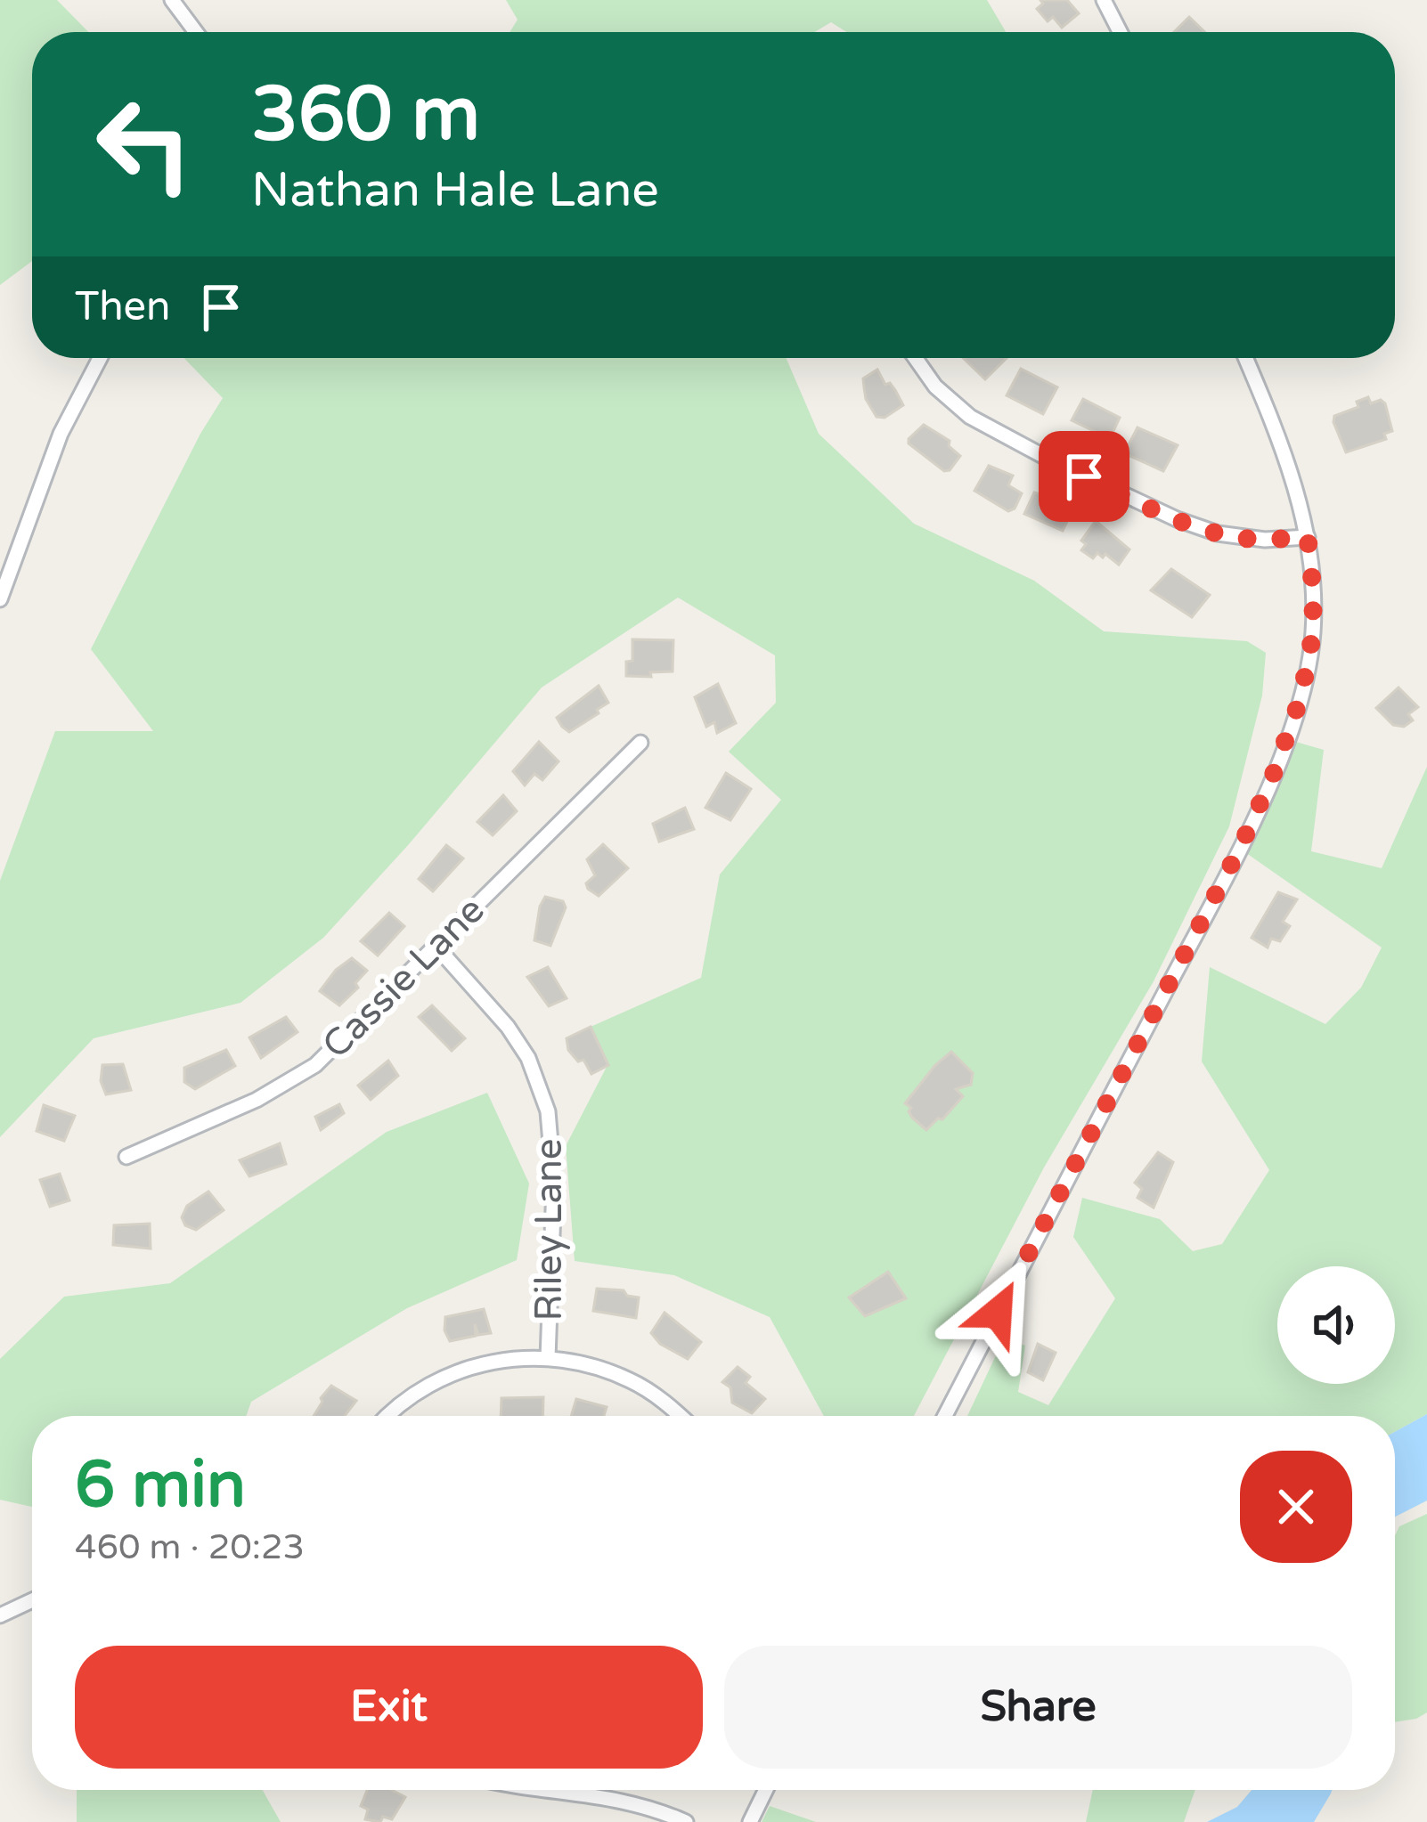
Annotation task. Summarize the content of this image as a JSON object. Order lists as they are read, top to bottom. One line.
{"streets":{"street":["Cassie Lane","Riley Lane"]},"crossings":[["Cassie Lane","Riley Lane"]],"page":{"turn":["360 m","Nathan Hale Lane"],"then":"Then","heading":["6 min","460 m · 20:23"],"buttons":["Exit","Share"]}}
